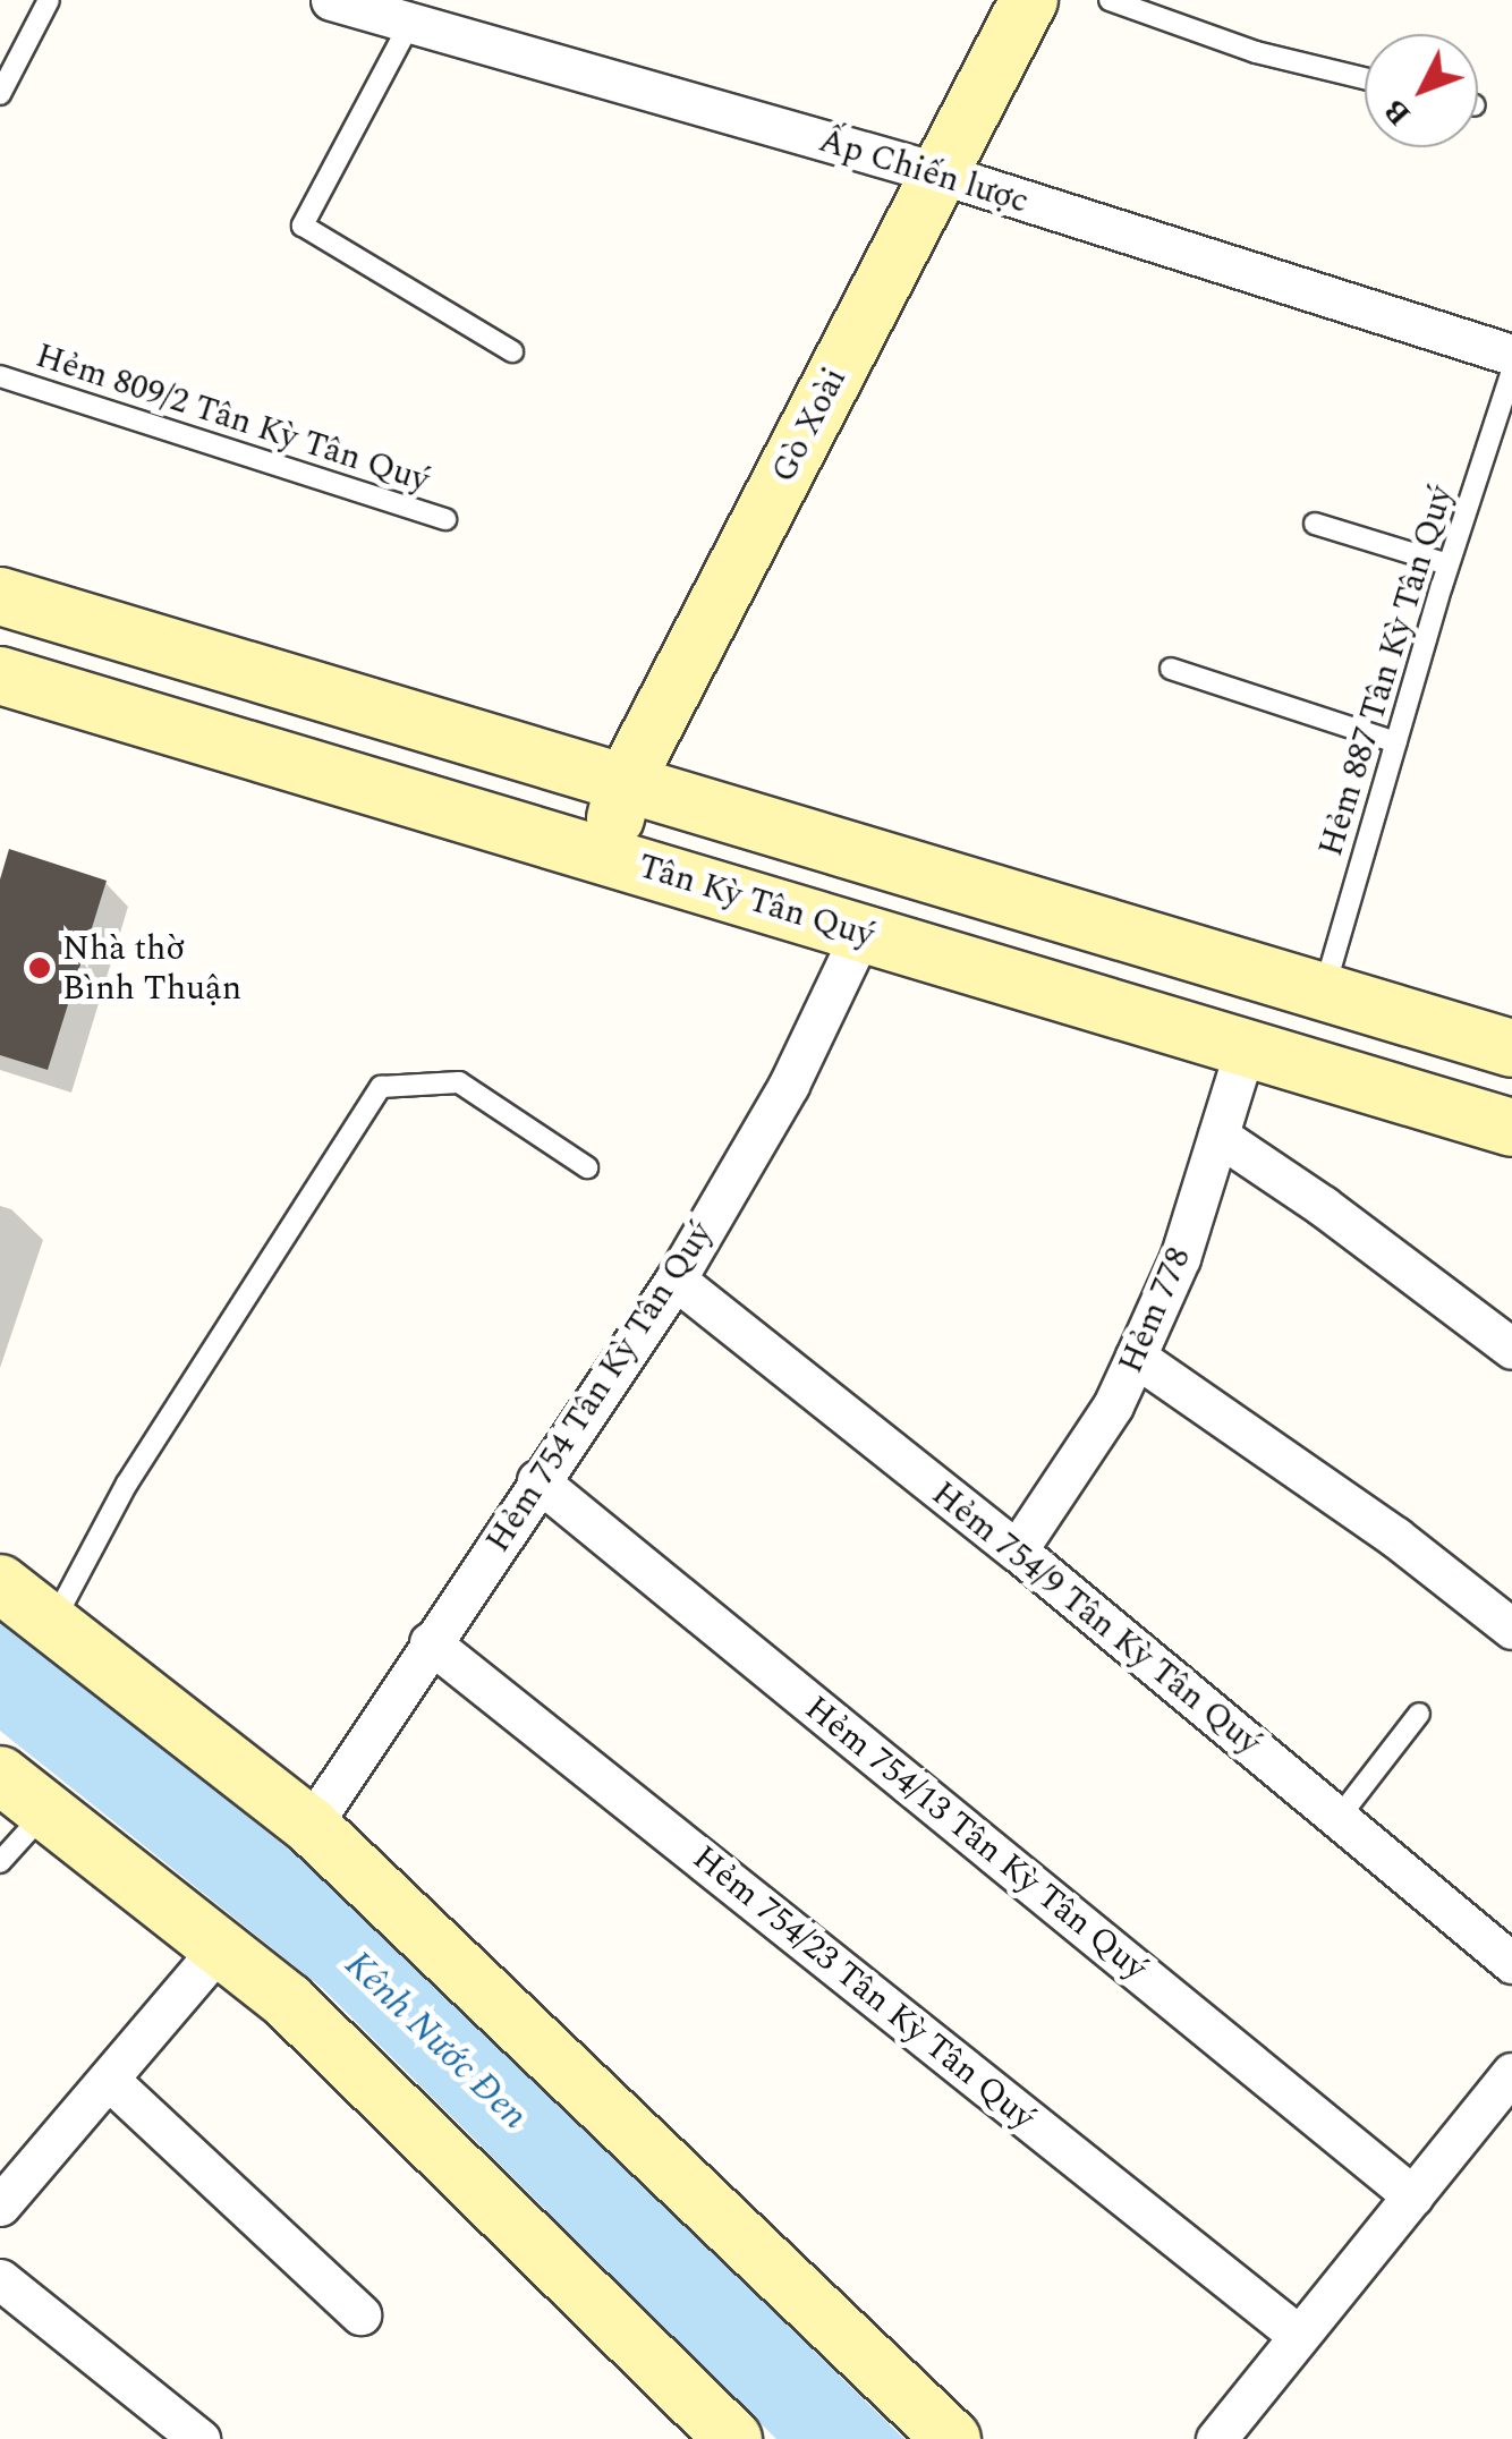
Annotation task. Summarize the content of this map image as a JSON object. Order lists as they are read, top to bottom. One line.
{"streets":{"street":["Ấp Chiến lược","Gò Xoài","Tân Kỳ Tân Quý","Hẻm 778","Hẻm 754 Tân Kỳ Tân Quý","Hẻm 754/9 Tân Kỳ Tân Quý","Hẻm 754/13 Tân Kỳ Tân Quý","Hẻm 754/23 Tân Kỳ Tân Quý"],"lane":["Hẻm 809/2 Tân Kỳ Tân Quý","Hẻm 887 Tân Kỳ Tân Quý"]},"crossings":[["Ấp Chiến lược","Gò Xoài"],["Gò Xoài","Tân Kỳ Tân Quý"],["Tân Kỳ Tân Quý","Hẻm 778"],["Tân Kỳ Tân Quý","Hẻm 754 Tân Kỳ Tân Quý"],["Hẻm 778","Hẻm 754/9 Tân Kỳ Tân Quý"],["Hẻm 754 Tân Kỳ Tân Quý","Hẻm 754/9 Tân Kỳ Tân Quý"],["Hẻm 754 Tân Kỳ Tân Quý","Hẻm 754/13 Tân Kỳ Tân Quý"],["Hẻm 754 Tân Kỳ Tân Quý","Hẻm 754/23 Tân Kỳ Tân Quý"]],"water":["Kênh Nước Đen"],"places":["Nhà thờ Bình Thuận"],"north":"bottom left"}
